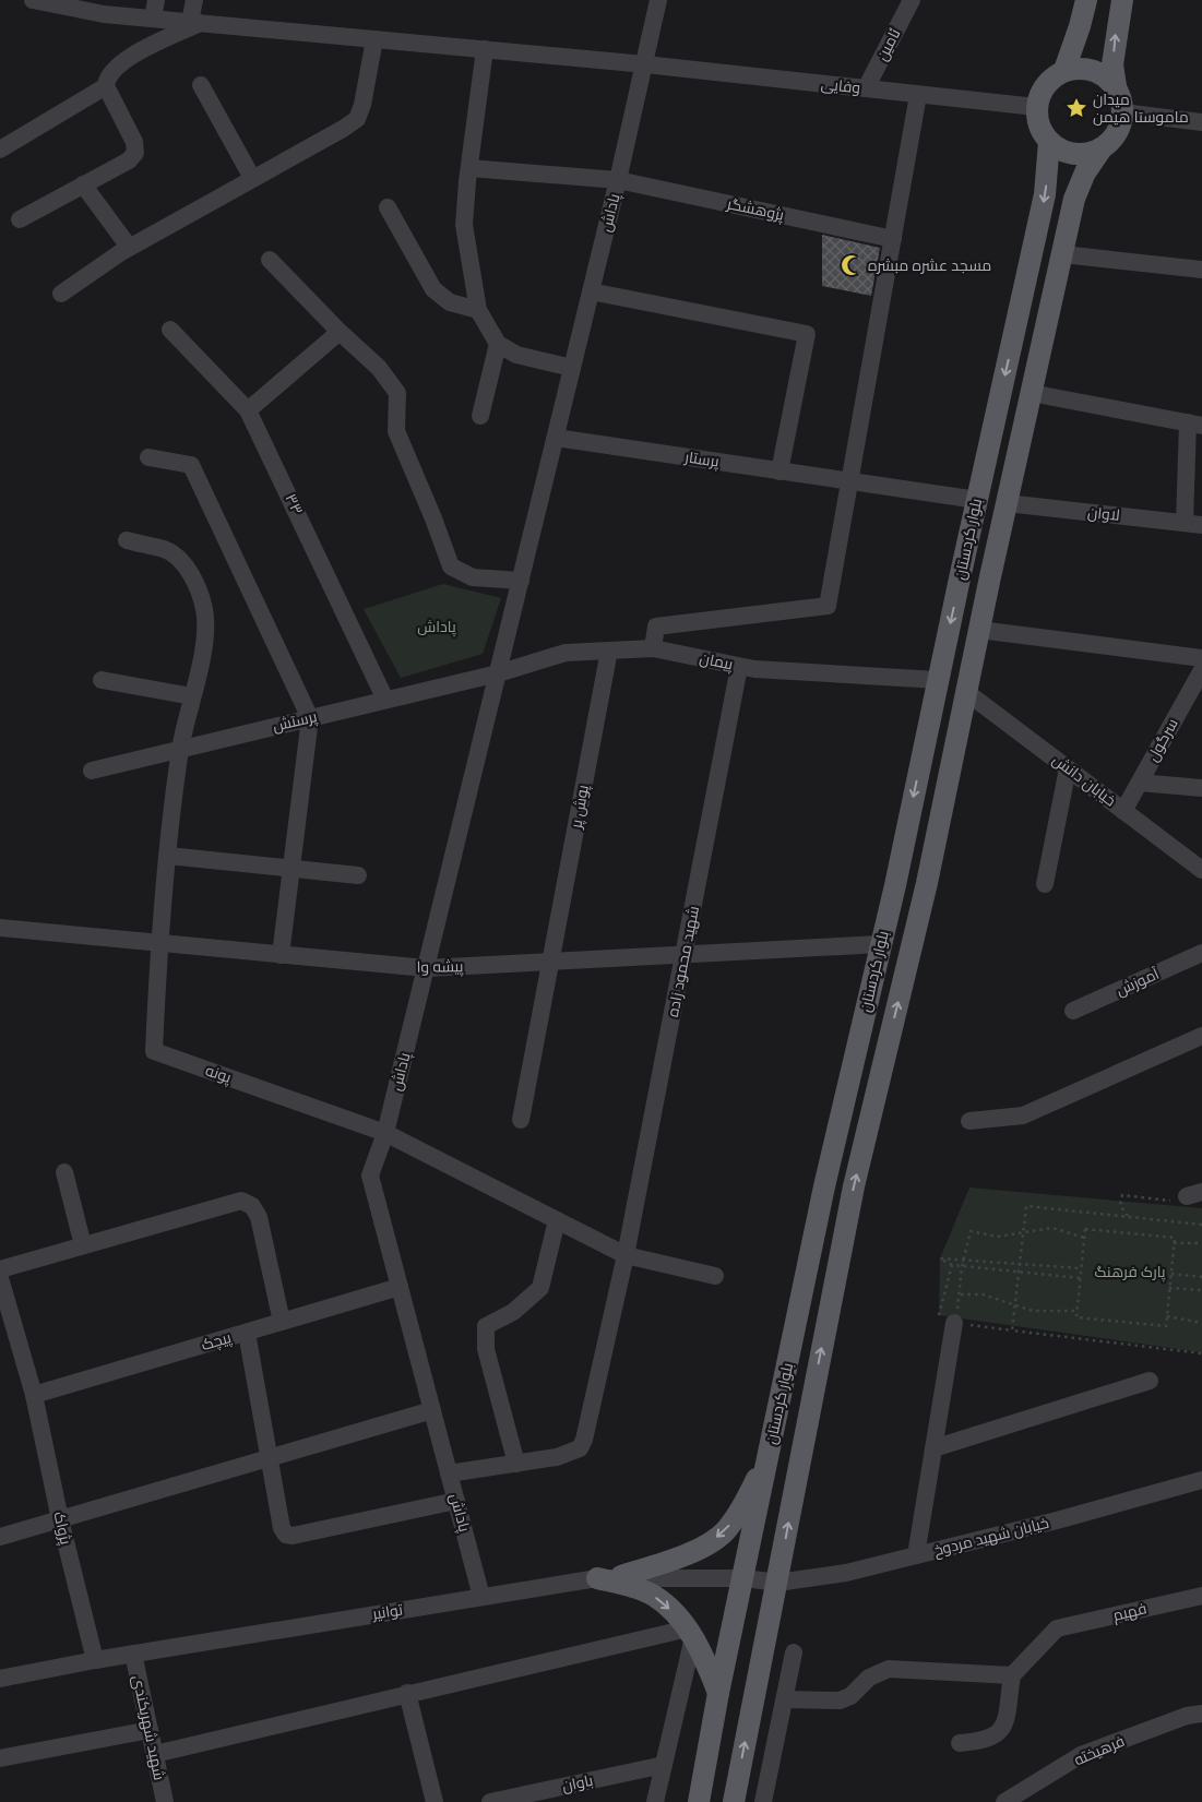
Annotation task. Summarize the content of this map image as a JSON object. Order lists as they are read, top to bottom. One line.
{"streets":{"main road":["بلوار کردستان"],"street":["ئامین","وفایی","پژوهشگر","پاداش","پرستار","۳۳","لاوان","پیمان","پرستش","سرگول","خیابان دانش","پوش پر","شهید محمود زاده","پیشه وا","آموزش","پونه","پیچک","پژواک","خیابان شهید مردوخ","توانیر","فهیم","شهید شهریکندی","فرهیخته","باوان"]},"crossings":[["ئامین","وفایی"],["وفایی","پاداش"],["وفایی","بلوار کردستان"],["پژوهشگر","پاداش"],["پاداش","پرستار"],["پاداش","پیمان"],["پاداش","پرستش"],["پاداش","پیشه وا"],["پاداش","پونه"],["پاداش","پیچک"],["پاداش","توانیر"],["پرستار","بلوار کردستان"],["۳۳","پرستش"],["لاوان","بلوار کردستان"],["بلوار کردستان","پیمان"],["بلوار کردستان","خیابان دانش"],["بلوار کردستان","پیشه وا"],["بلوار کردستان","خیابان شهید مردوخ"],["بلوار کردستان","توانیر"],["پیمان","پرستش"],["پیمان","پوش پر"],["پیمان","شهید محمود زاده"],["سرگول","خیابان دانش"],["پوش پر","پیشه وا"],["شهید محمود زاده","پیشه وا"],["پیشه وا","پونه"],["پیچک","پژواک"],["پژواک","توانیر"],["خیابان شهید مردوخ","توانیر"],["توانیر","شهید شهریکندی"]],"parks":["پاداش","پارک فرهنگ"],"places":{"place":["میدان ماموستا هیمن"],"mosque":["مسجد عشره مبشره"]}}
